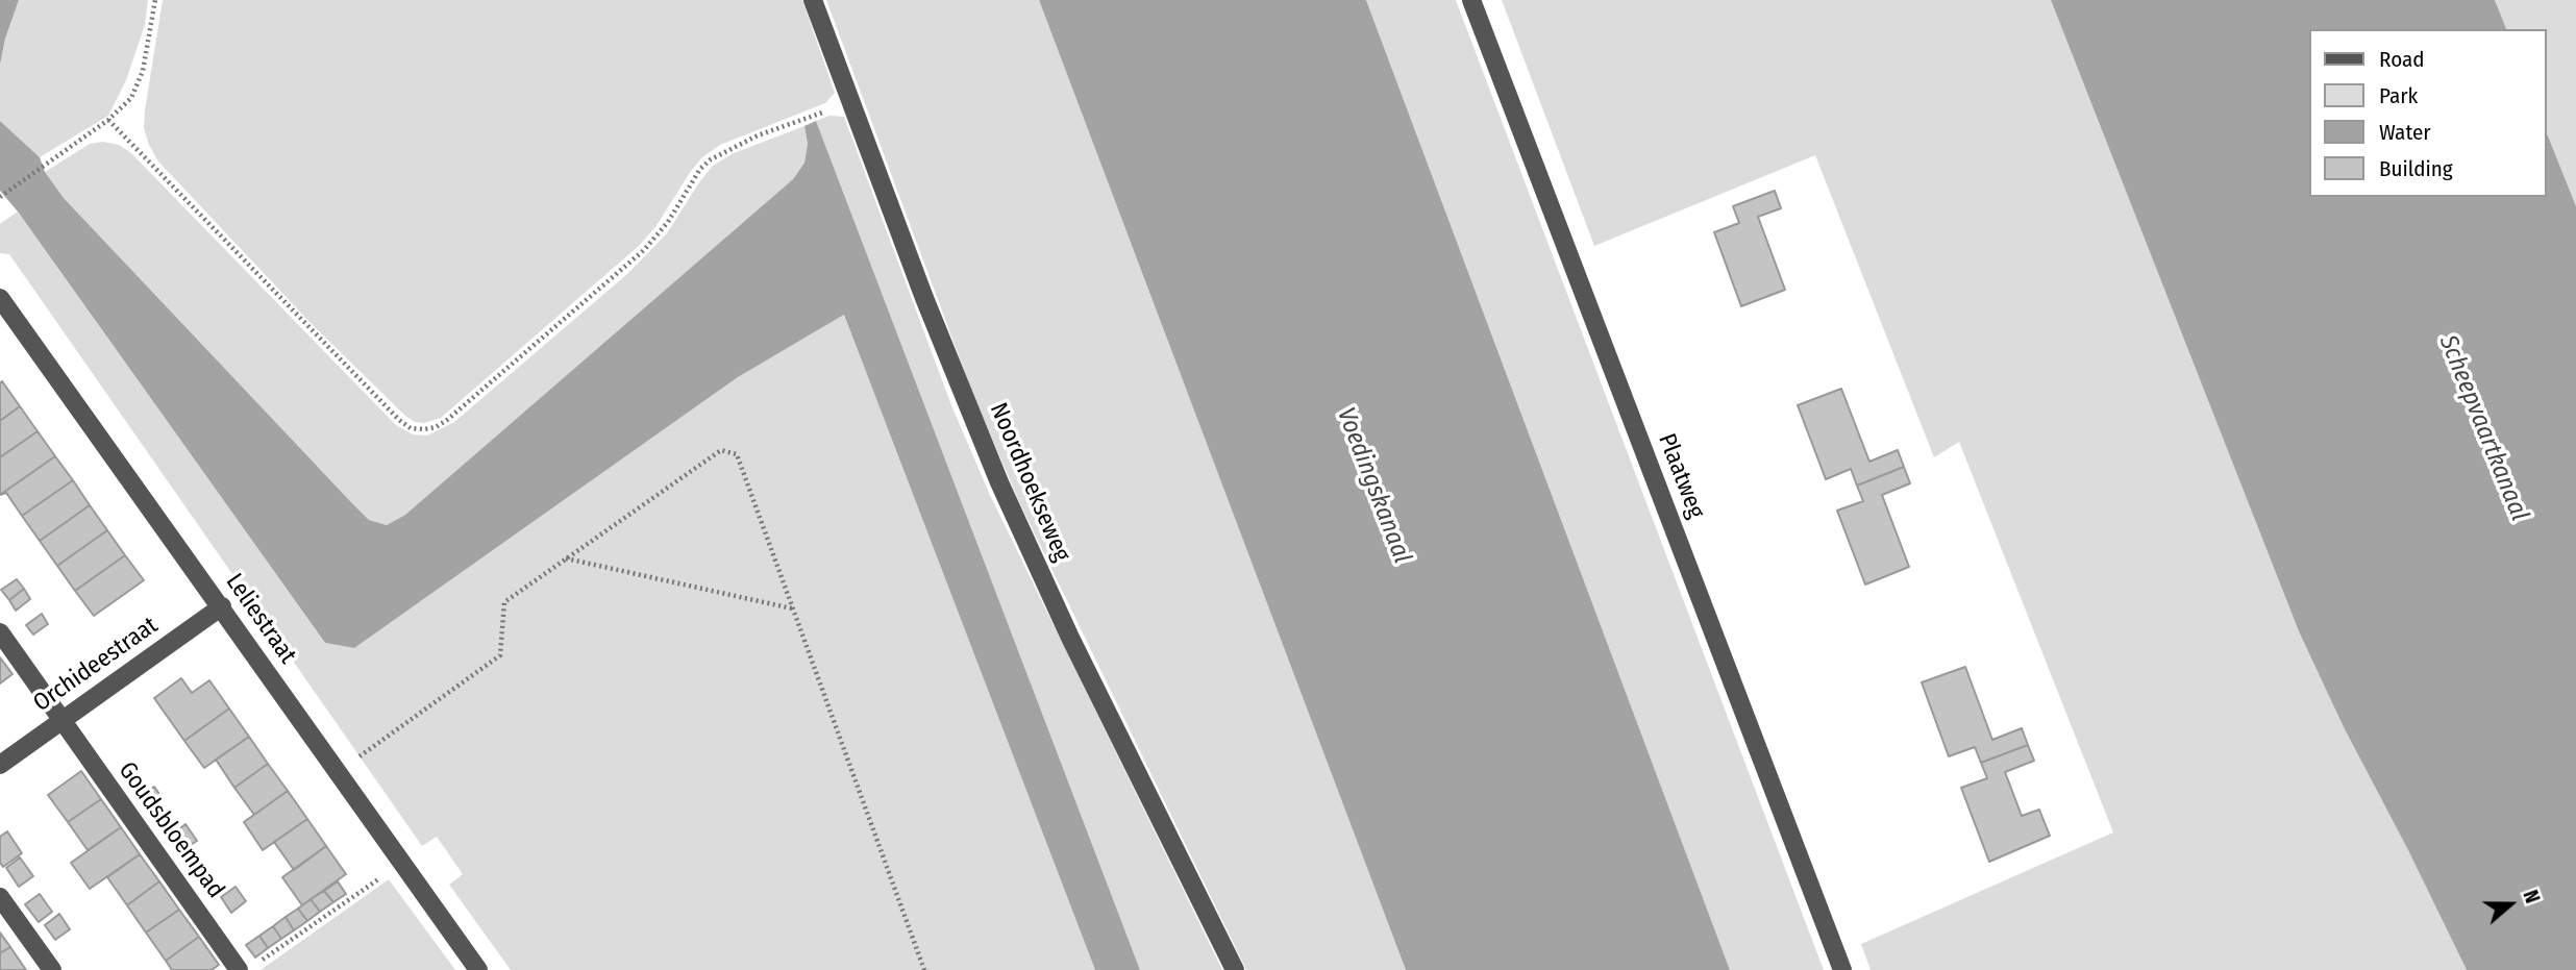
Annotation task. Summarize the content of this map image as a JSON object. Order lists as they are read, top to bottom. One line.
{"streets":{"street":["Plaatweg","Noordhoekseweg","Leliestraat","Orchideestraat","Goudsbloempad"]},"crossings":[["Leliestraat","Orchideestraat"],["Orchideestraat","Goudsbloempad"]],"water":["Scheepvaartkanaal","Voedingskanaal"],"legend":["Road","Park","Water","Building"],"north":"right"}
